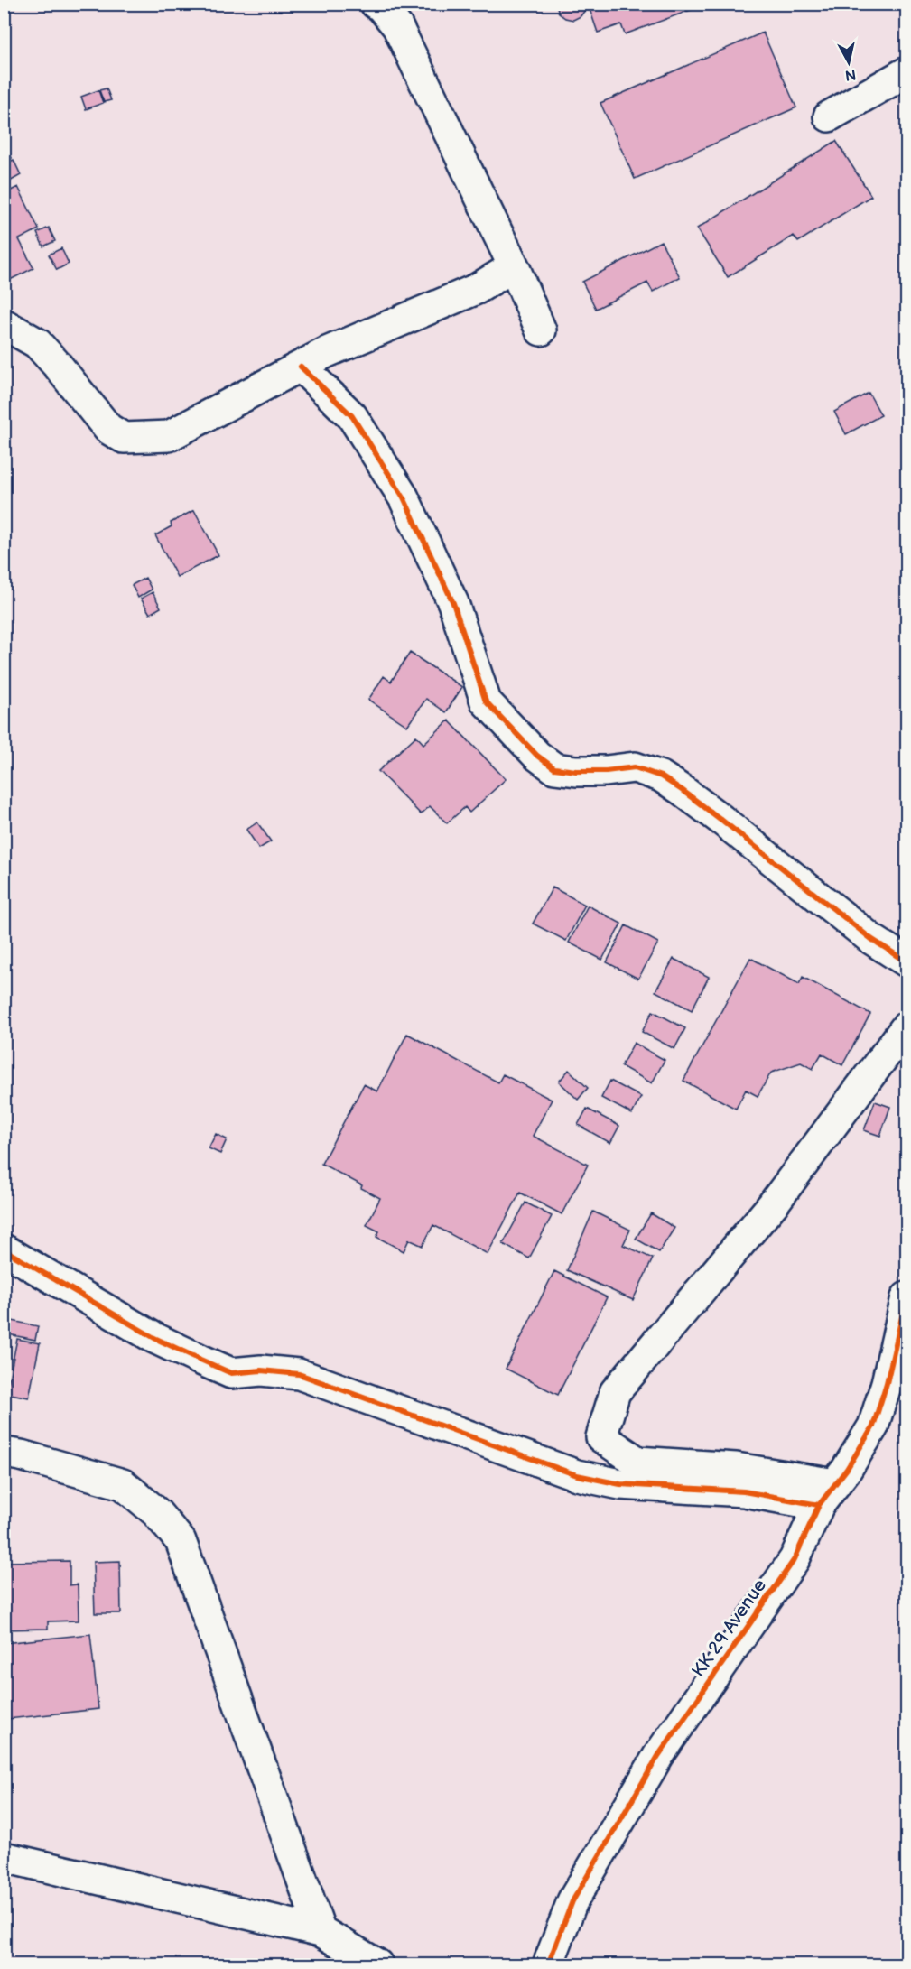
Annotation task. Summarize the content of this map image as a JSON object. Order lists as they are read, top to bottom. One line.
{"streets":{"street":["KK 29 Avenue"]},"north":"bottom"}
